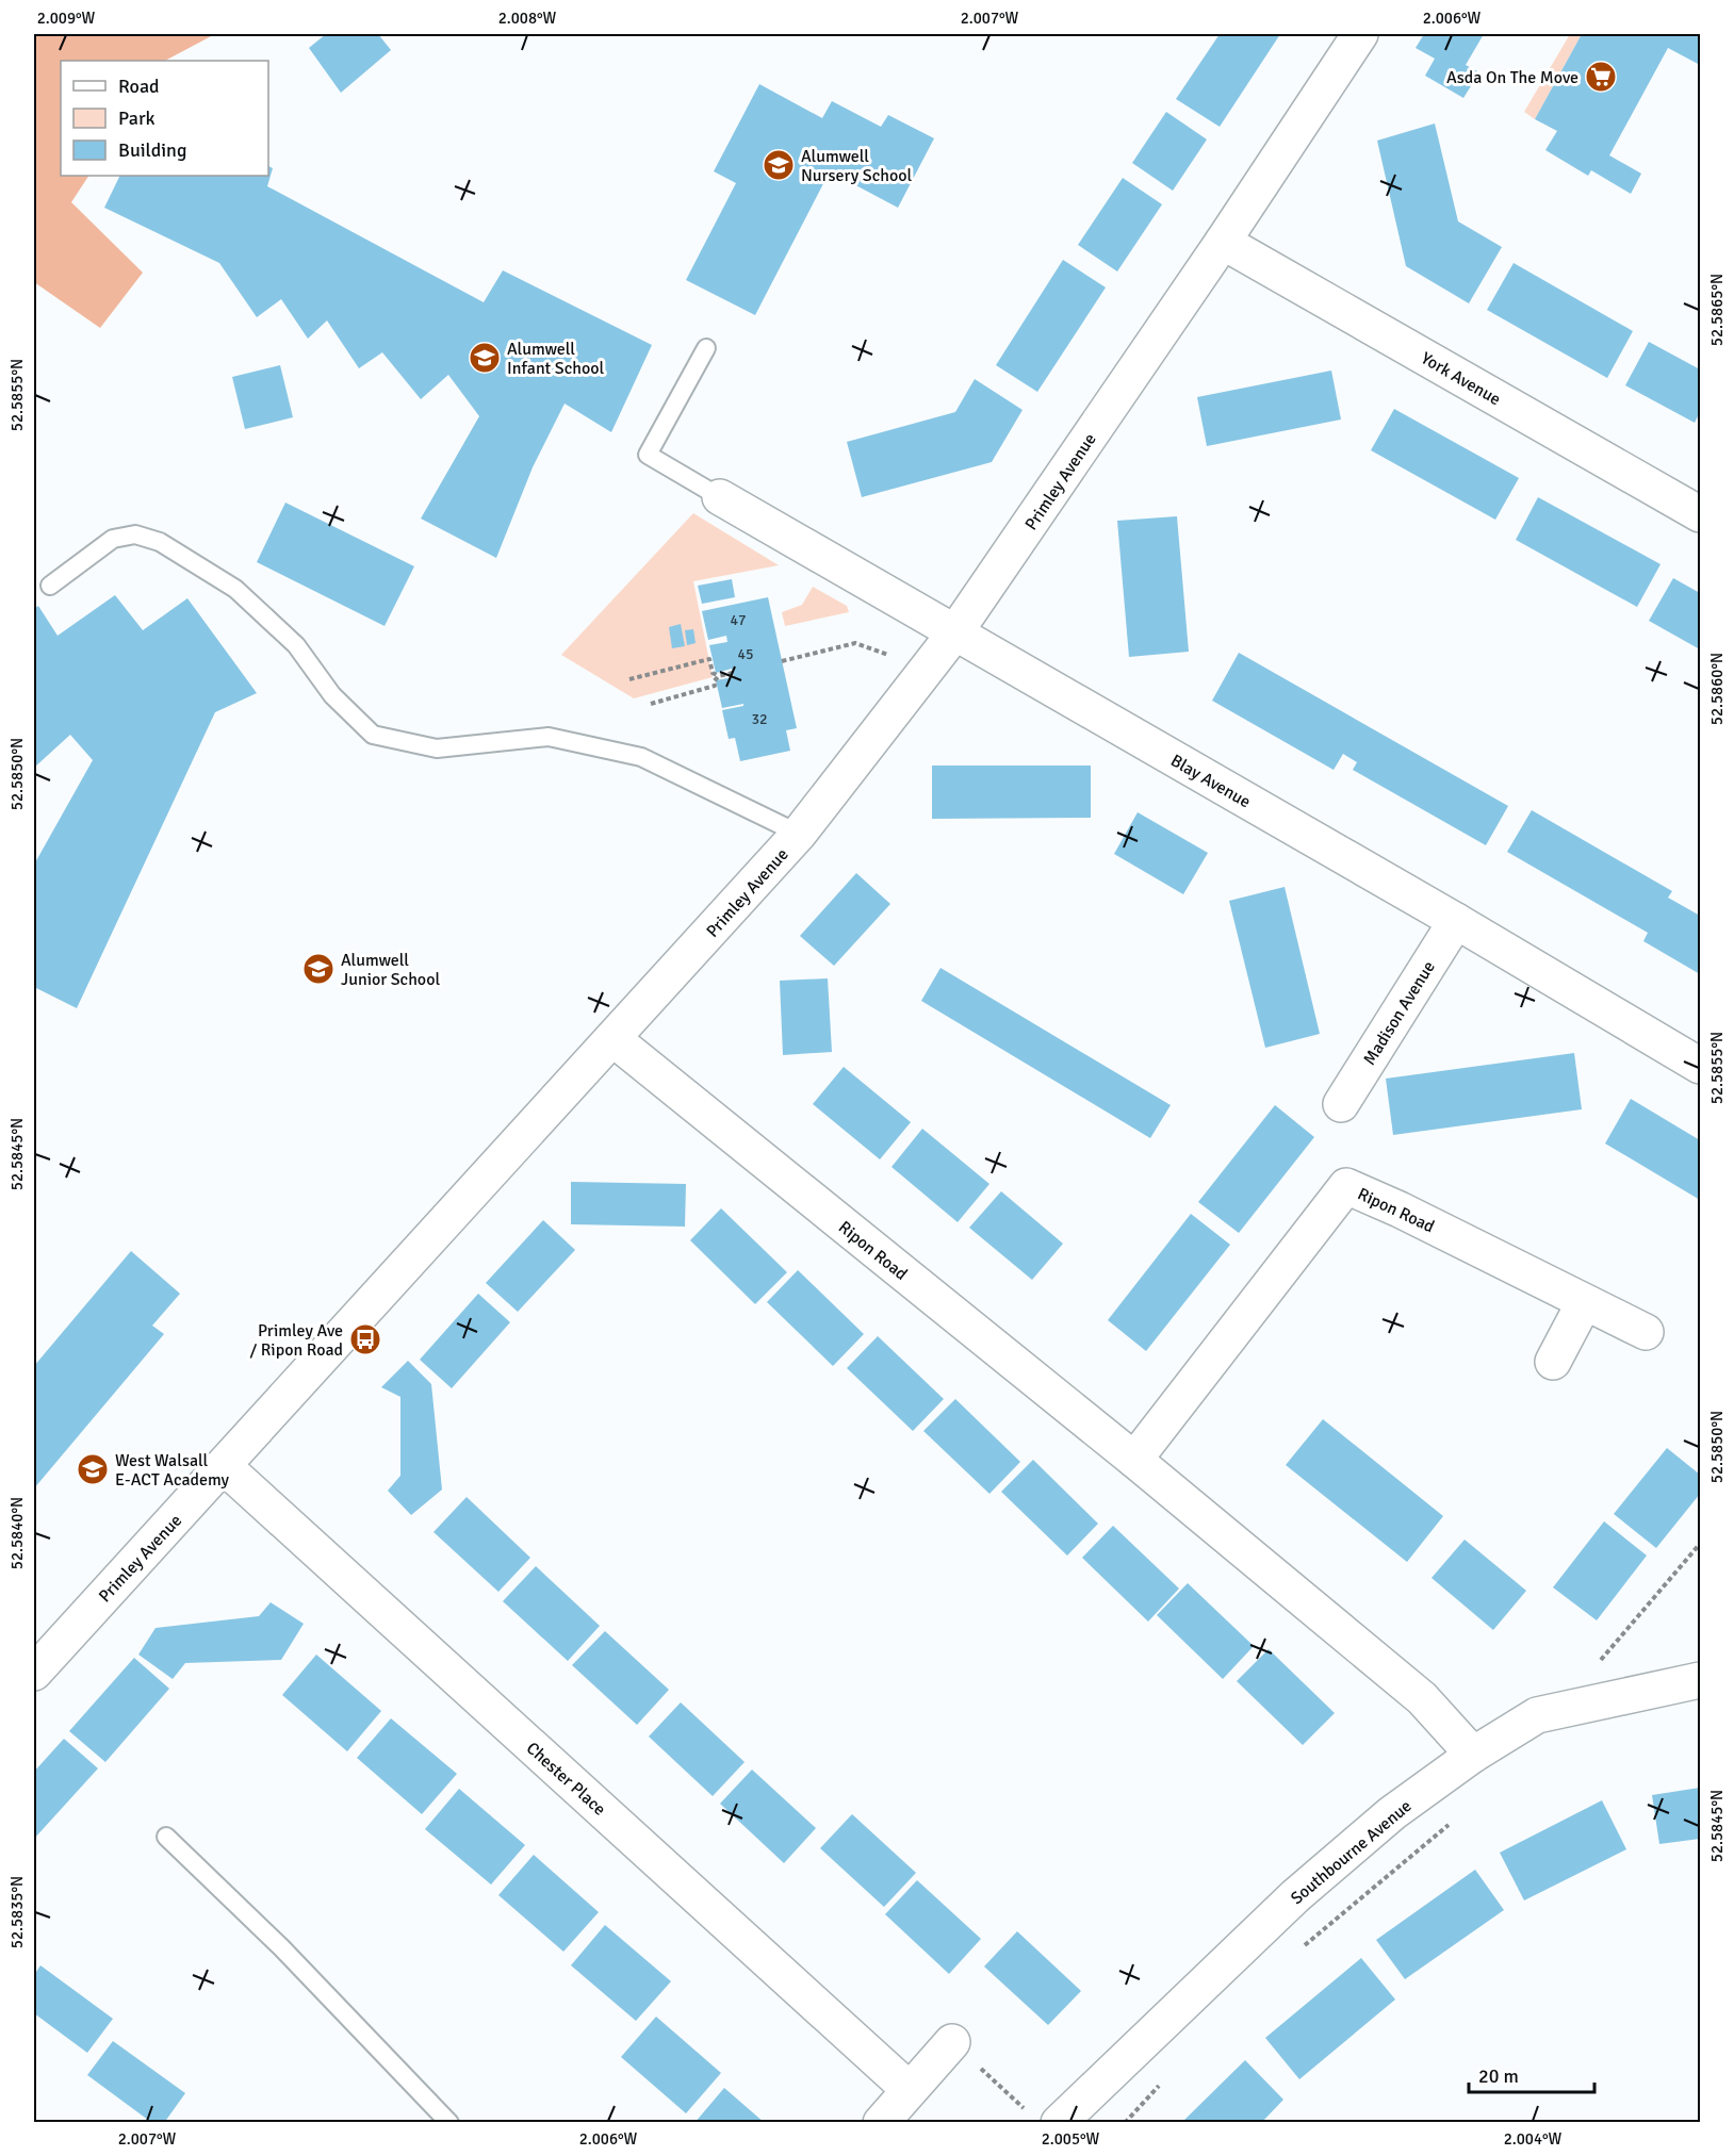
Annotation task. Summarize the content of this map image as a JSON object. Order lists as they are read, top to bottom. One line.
{"streets":{"street":["York Avenue","Primley Avenue","Blay Avenue","Madison Avenue","Ripon Road","Chester Place","Southbourne Avenue"]},"crossings":[["York Avenue","Primley Avenue"],["Primley Avenue","Blay Avenue"],["Primley Avenue","Ripon Road"],["Primley Avenue","Chester Place"],["Blay Avenue","Madison Avenue"],["Ripon Road","Southbourne Avenue"]],"places":{"supermarket":["Asda On The Move"],"school or university":["Alumwell Nursery School","Alumwell Infant School","Alumwell Junior School","West Walsall E-ACT Academy"],"bus stop":["Primley Ave / Ripon Road"]},"house_numbers":["47","45","32"],"legend":["Road","Park","Building"],"scale_bar":"20 m","coordinates":["2.009°W","2.008°W","2.007°W","2.006°W","52.5865°N","52.5855°N","52.5860°N","52.5850°N","52.5845°N","52.5840°N","52.5835°N","2.005°W","2.004°W"]}
